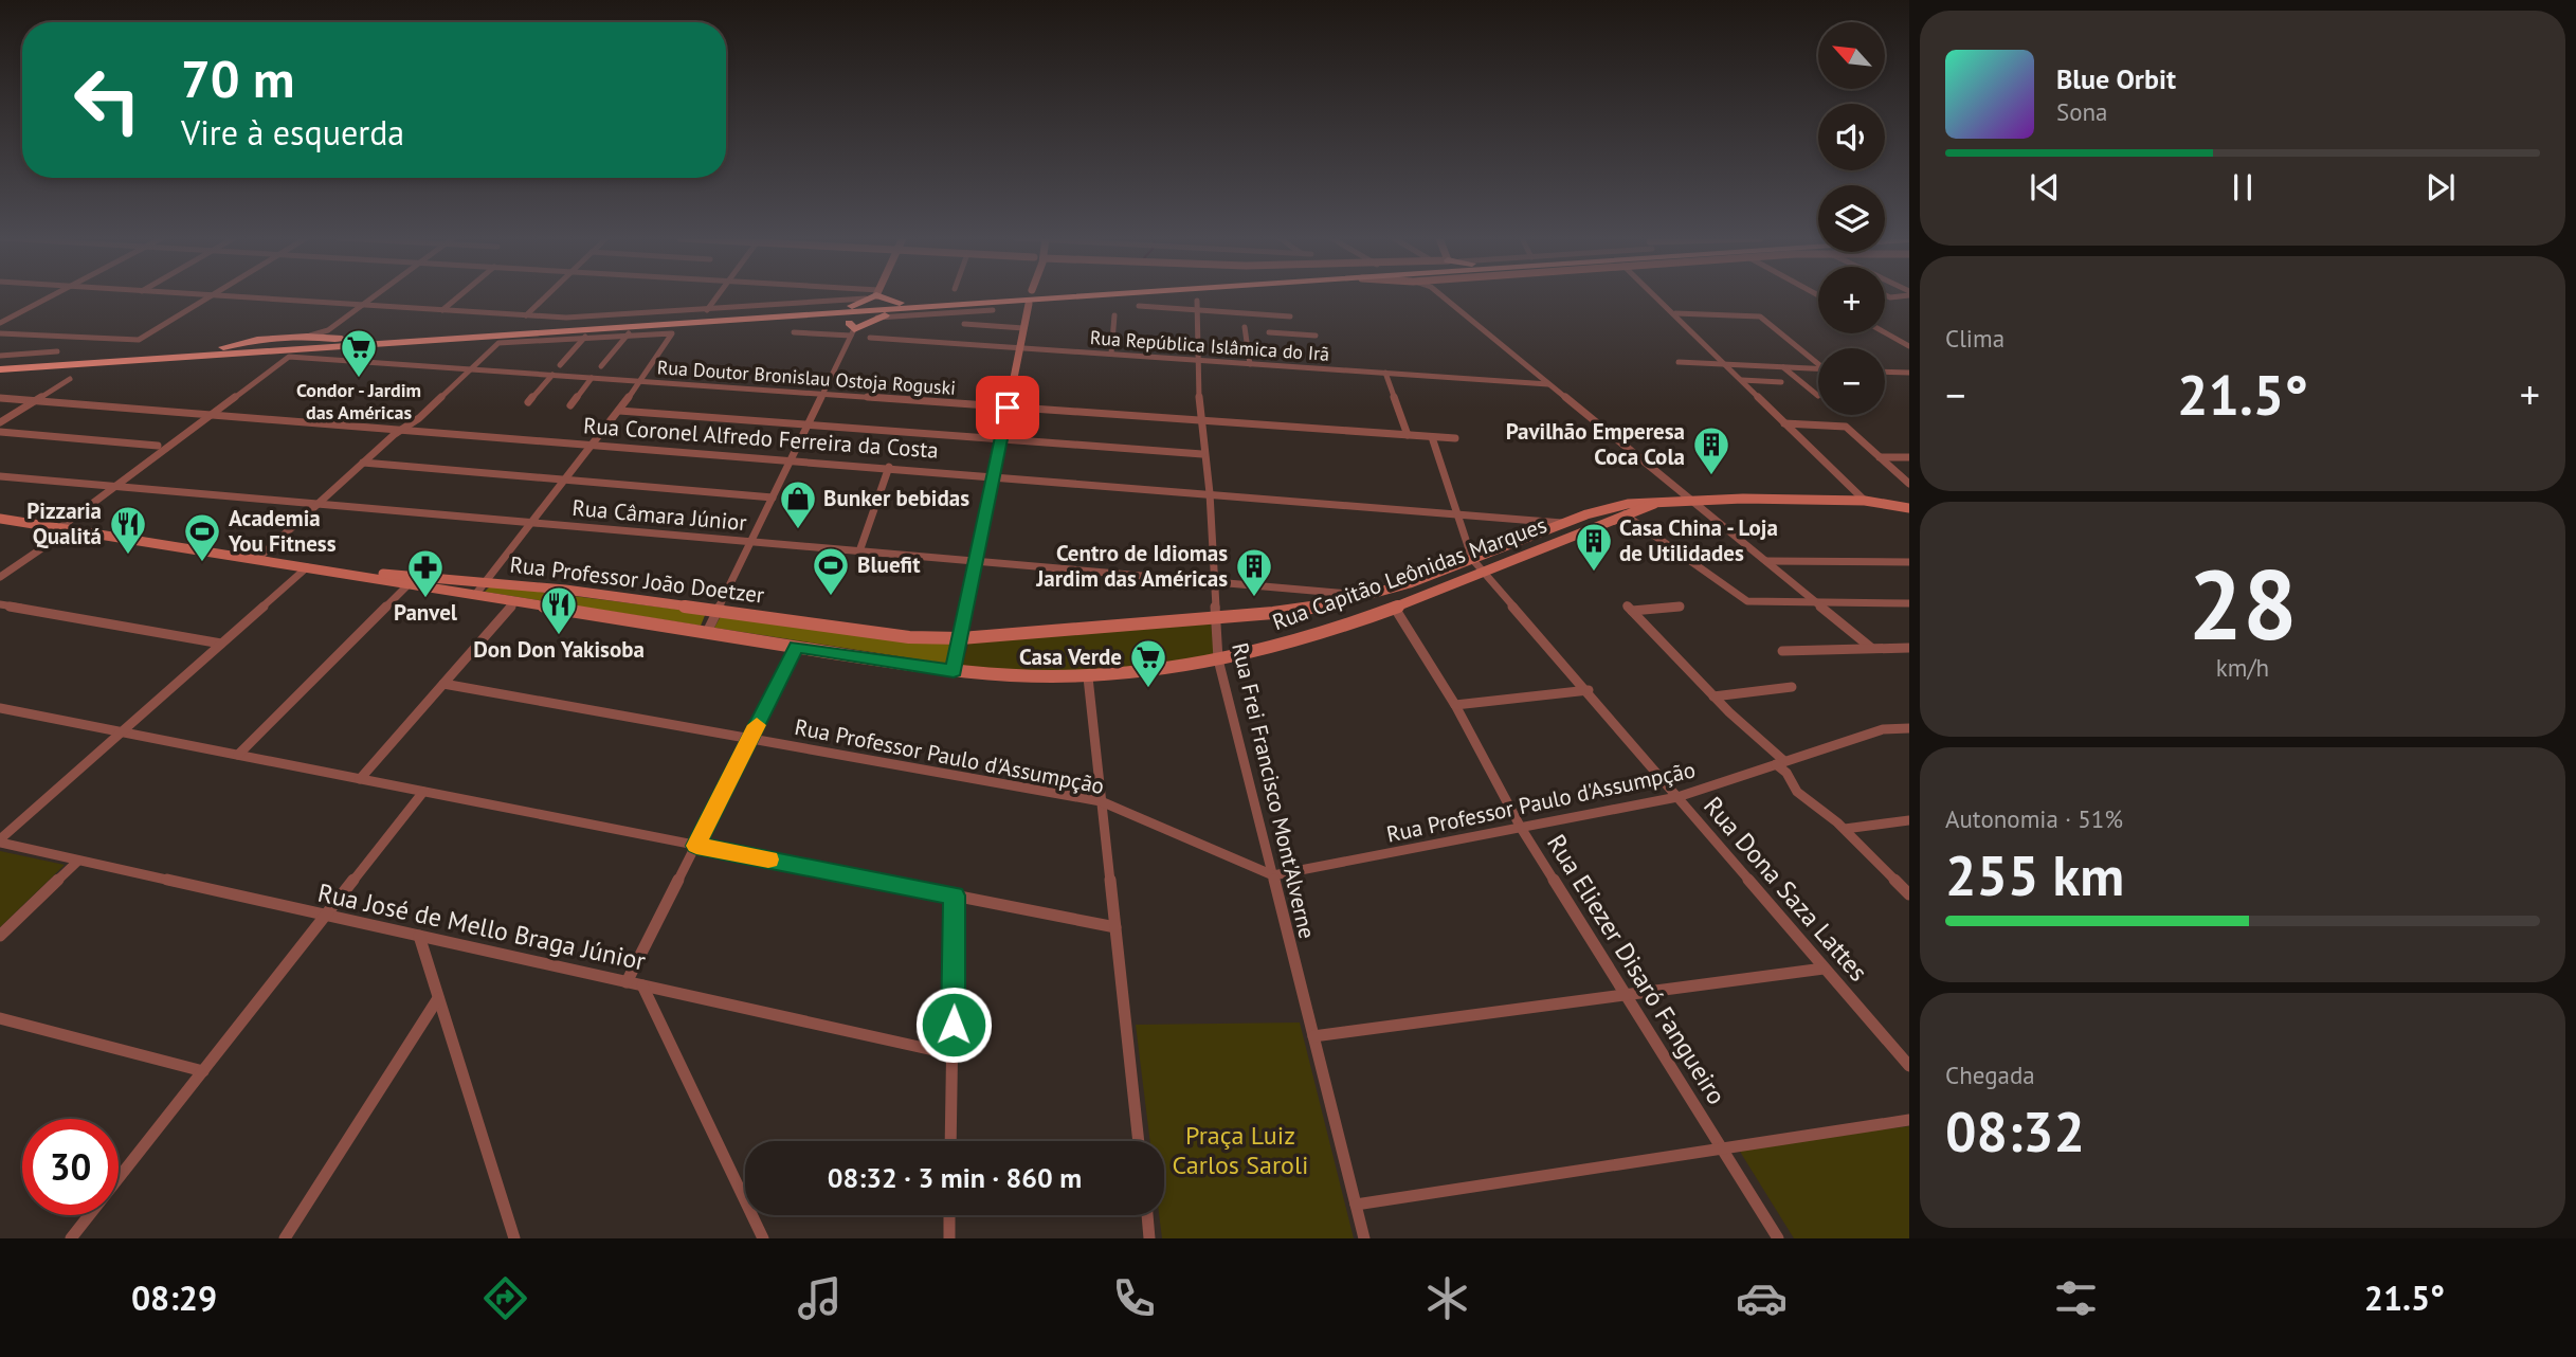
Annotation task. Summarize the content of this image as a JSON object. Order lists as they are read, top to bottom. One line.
{"streets":{"main road":["Rua Capitão Leônidas Marques","Rua Professor João Doetzer"],"street":["Rua República Islâmica do Irã","Rua Doutor Bronislau Ostoja Roguski","Rua Coronel Alfredo Ferreira da Costa","Rua Câmara Júnior","Rua Professor Paulo d'Assumpção","Rua Frei Francisco Mont'Alverne","Rua Dona Saza Lattes","Rua José de Mello Braga Júnior","Rua Eliezer Disaró Fangueiro"]},"crossings":[["Rua República Islâmica do Irã","Rua Frei Francisco Mont'Alverne"],["Rua Doutor Bronislau Ostoja Roguski","Rua Frei Francisco Mont'Alverne"],["Rua Coronel Alfredo Ferreira da Costa","Rua Capitão Leônidas Marques"],["Rua Coronel Alfredo Ferreira da Costa","Rua Frei Francisco Mont'Alverne"],["Rua Câmara Júnior","Rua Capitão Leônidas Marques"],["Rua Câmara Júnior","Rua Frei Francisco Mont'Alverne"],["Rua Capitão Leônidas Marques","Rua Professor João Doetzer"],["Rua Capitão Leônidas Marques","Rua Frei Francisco Mont'Alverne"],["Rua Capitão Leônidas Marques","Rua Dona Saza Lattes"],["Rua Capitão Leônidas Marques","Rua Eliezer Disaró Fangueiro"],["Rua Professor Paulo d'Assumpção","Rua Frei Francisco Mont'Alverne"],["Rua Professor Paulo d'Assumpção","Rua Dona Saza Lattes"],["Rua Professor Paulo d'Assumpção","Rua Eliezer Disaró Fangueiro"]],"parks":["Praça Luiz Carlos Saroli"],"places":{"supermarket":["Condor - Jardim das Américas","Casa Verde"],"building":["Pavilhão Emperesa Coca Cola","Casa China - Loja de Utilidades","Centro de Idiomas Jardim das Américas"],"shop":["Bunker bebidas"],"restaurant":["Pizzaria Qualitá","Don Don Yakisoba"],"sports":["Academia You Fitness","Bluefit"],"pharmacy":["Panvel"]},"north":"top left","page":{"map_buttons":["+","−"],"turn":["70 m","Vire à esquerda"],"song":["Blue Orbit","Sona"],"tile":["Clima",["28","km/h"],["Autonomia · 51%","255 km"],["Chegada","08:32"]],"heat":["−","21.5°","+"],"limit":"30","trip":"08:32 · 3 min · 860 m","tabs":["08:29","21.5°"]}}
